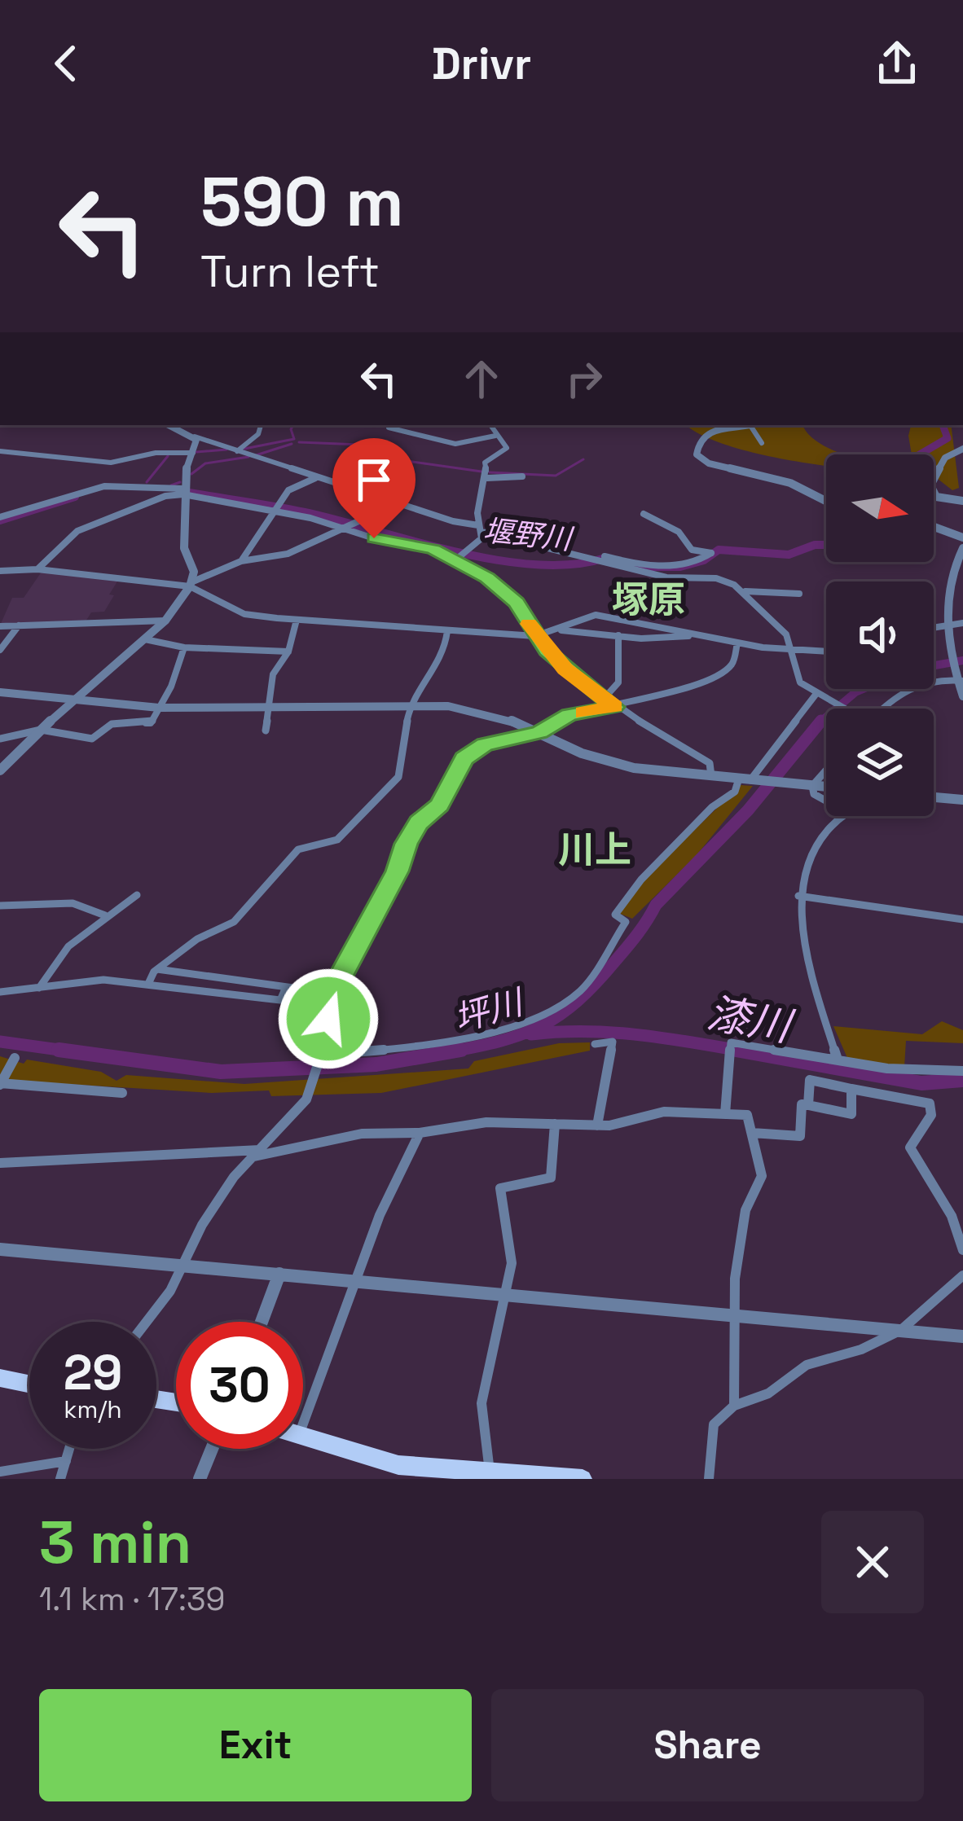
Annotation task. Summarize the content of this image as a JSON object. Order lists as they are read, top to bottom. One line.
{"districts":["塚原","川上"],"water":["堰野川","坪川","漆川"],"north":"right","page":{"header":"Drivr","turn":["590 m","Turn left"],"speed":"29 km/h","limit":"30","heading":["3 min","1.1 km · 17:39"],"buttons":["Exit","Share"]}}
